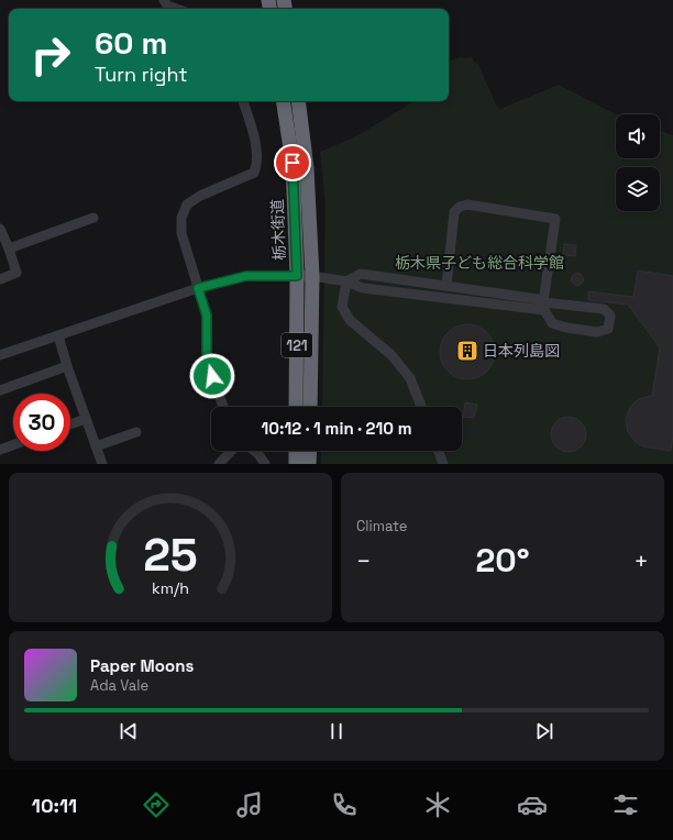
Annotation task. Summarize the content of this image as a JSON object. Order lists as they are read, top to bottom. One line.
{"streets":{"highway":["栃木街道","121"]},"parks":["栃木県子ども総合科学館"],"places":{"building":["日本列島図"]},"page":{"turn":["60 m","Turn right"],"limit":"30","trip":"10:12 · 1 min · 210 m","tile":"Climate","heat":["−","20°","+"],"song":["Paper Moons","Ada Vale"],"tabs":"10:11","gauge":["25","km/h"]}}
